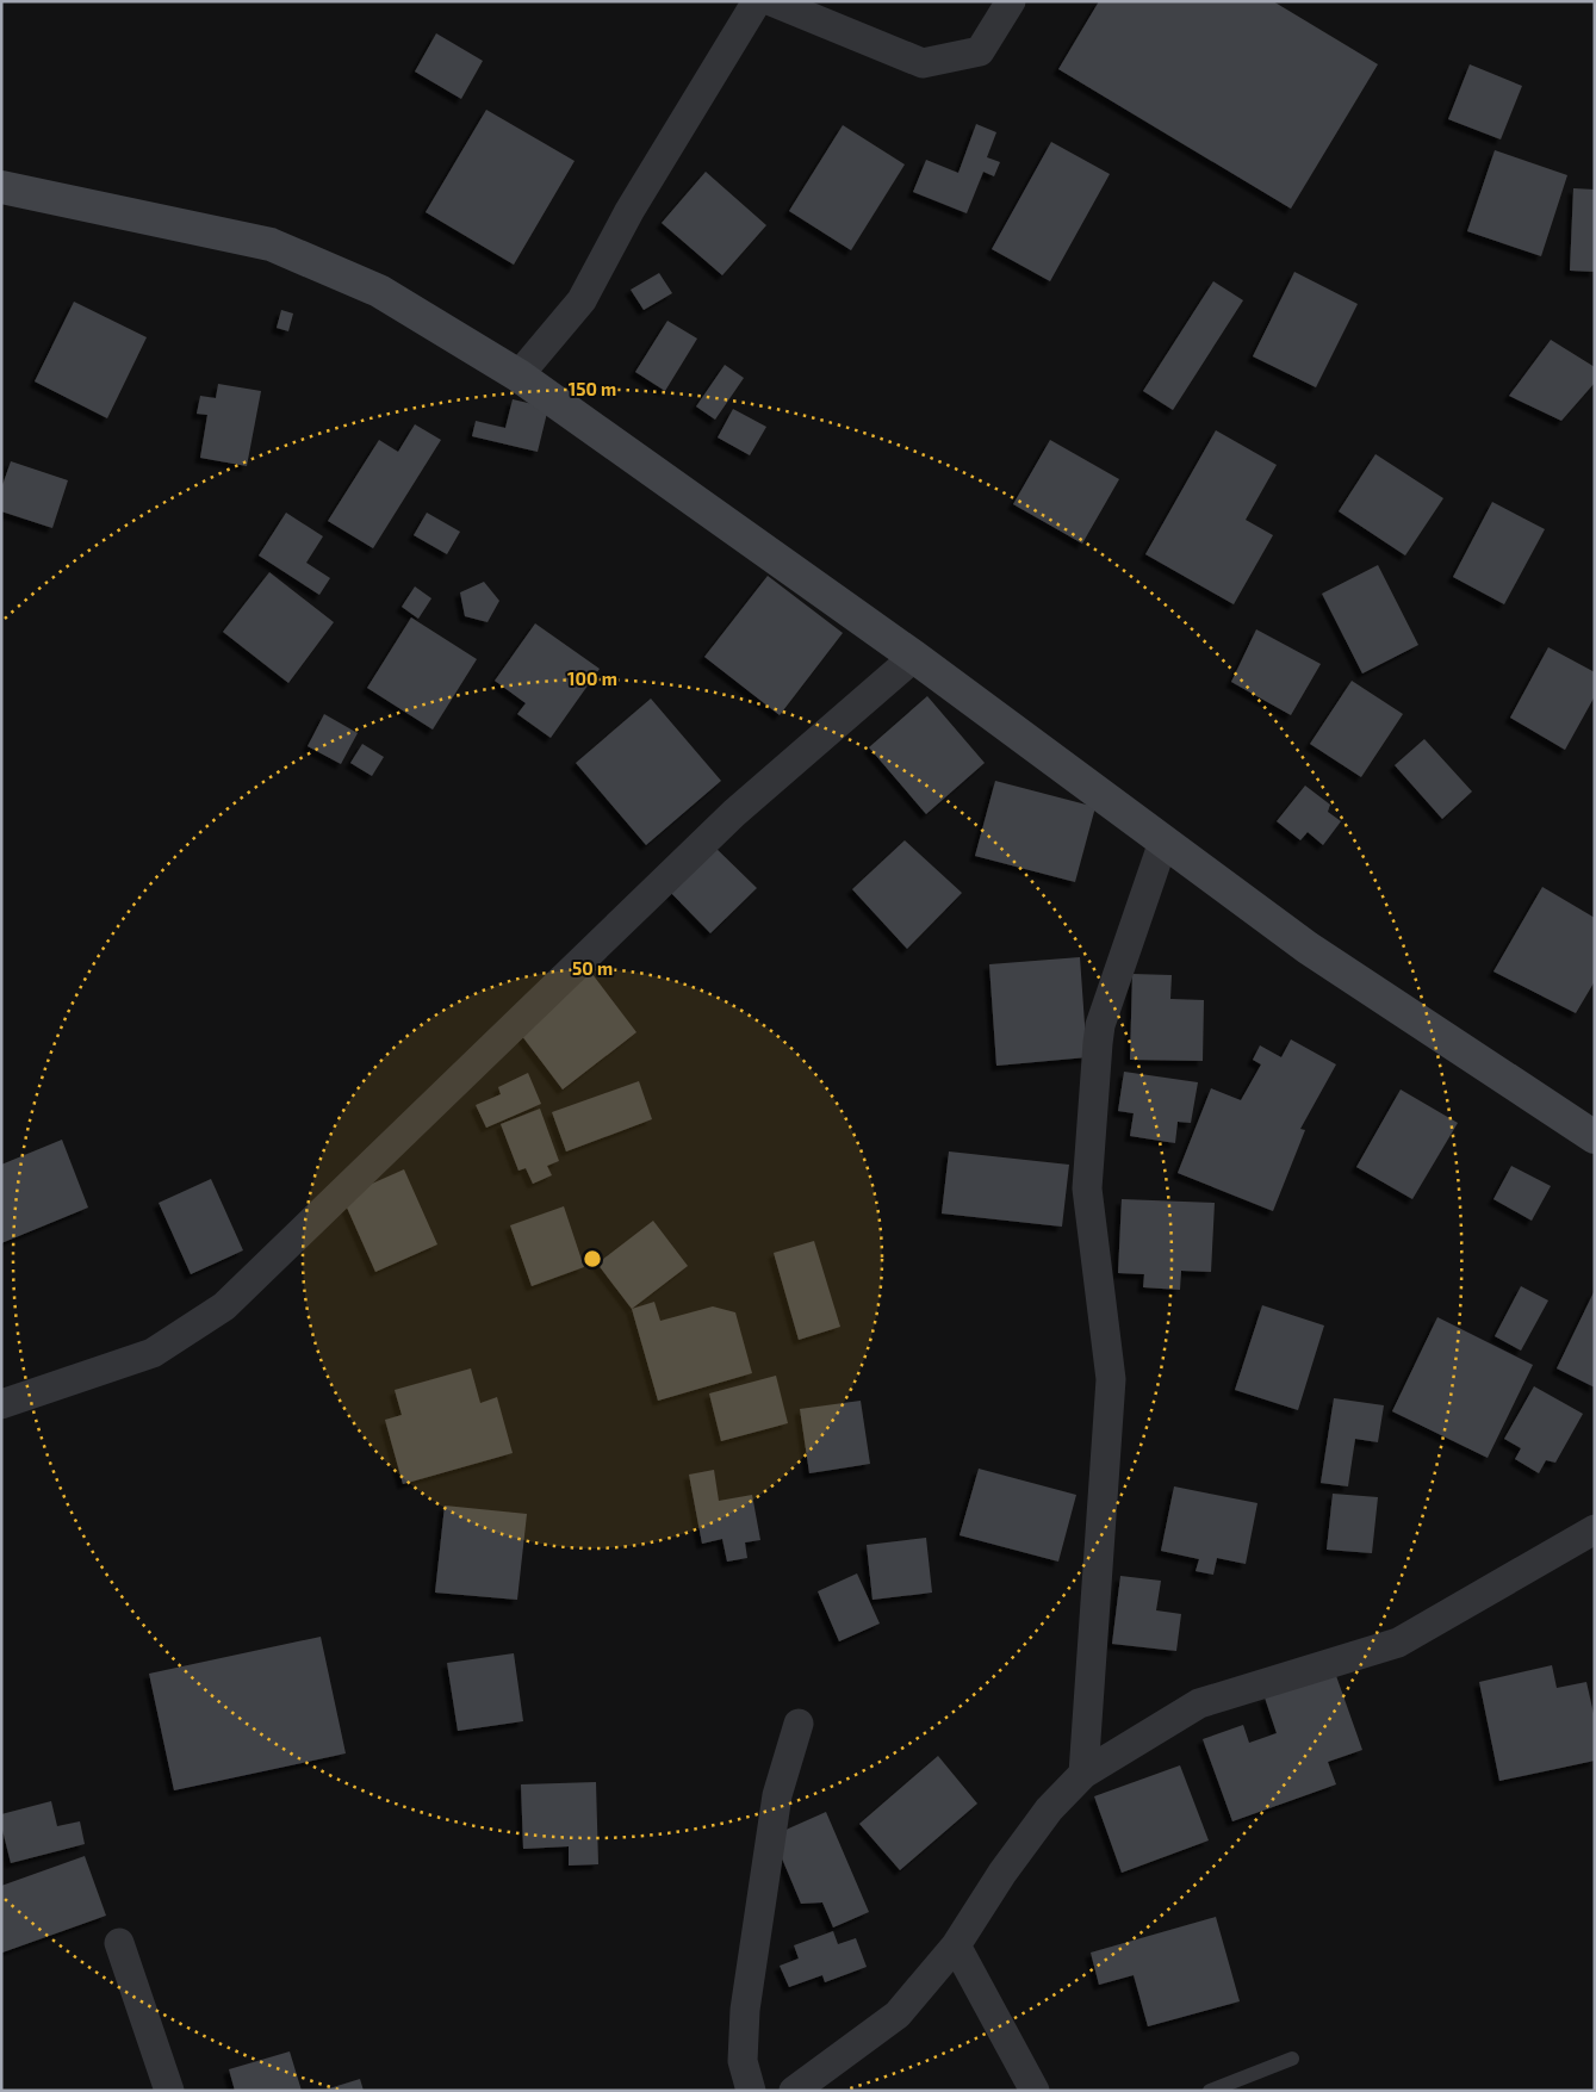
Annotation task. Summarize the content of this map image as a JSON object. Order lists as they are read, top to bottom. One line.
{"rings":["150 m","100 m","50 m"]}
